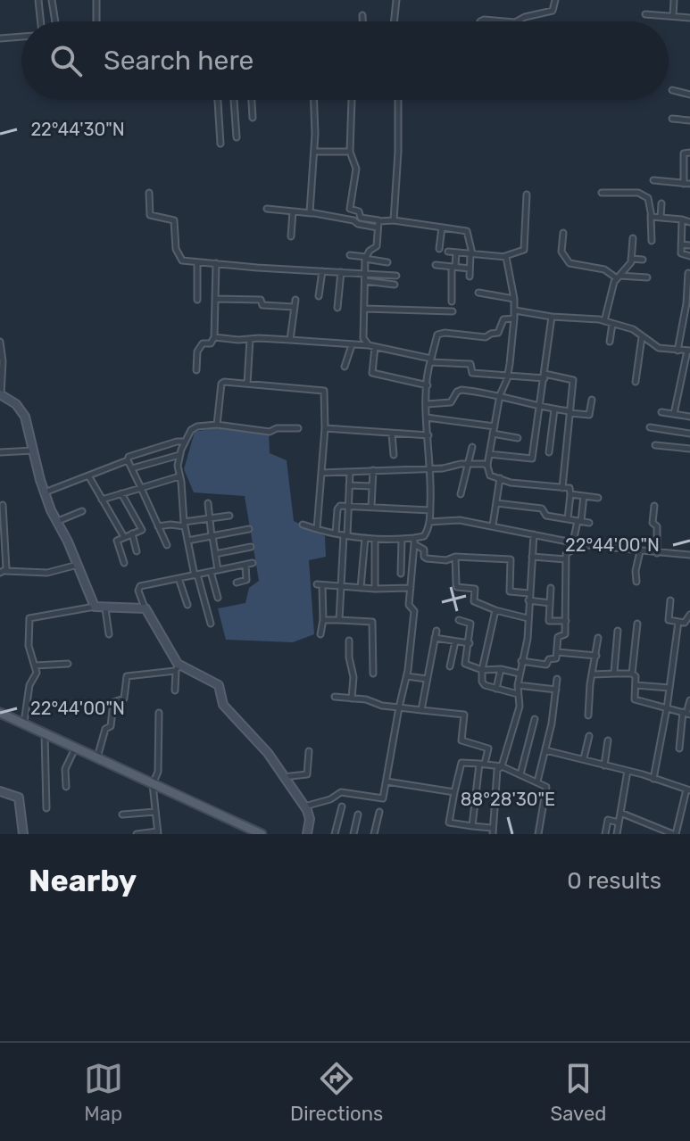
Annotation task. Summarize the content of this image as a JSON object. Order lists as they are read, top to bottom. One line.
{"page":{"search":"Search here","heading":["Nearby","0 results"],"nav":["Map","Directions","Saved"]},"coordinates":["22°44'30\"N","22°44'00\"N","88°28'30\"E"]}
